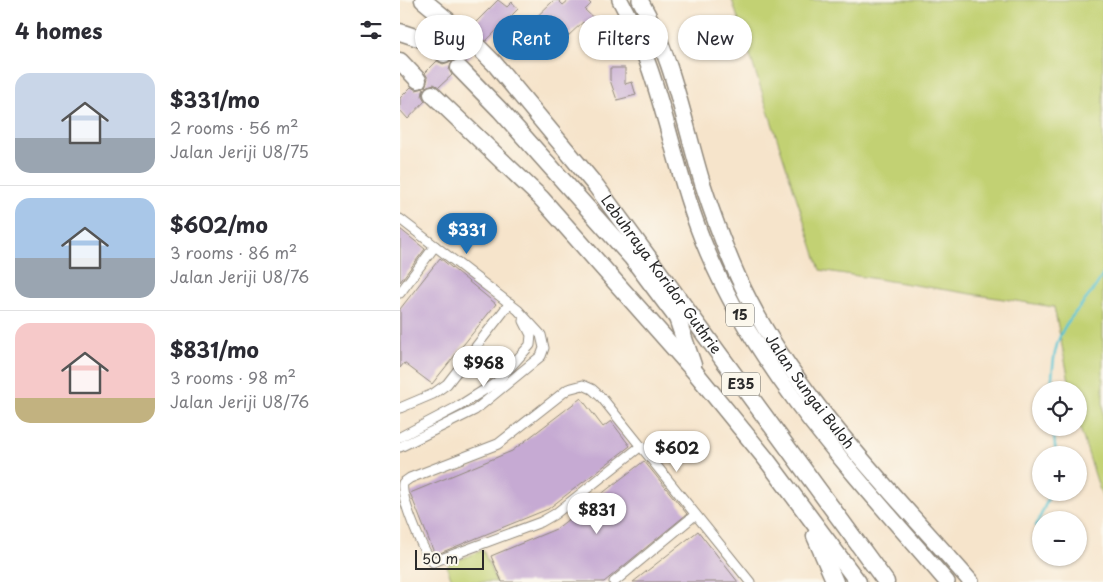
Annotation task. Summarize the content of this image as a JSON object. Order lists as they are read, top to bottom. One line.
{"streets":{"highway":["Lebuhraya Koridor Guthrie","15","E35","Jalan Sungai Buloh"]},"scale_bar":"50 m","page":{"heading":"4 homes","chip":["Buy","Rent","Filters","New"],"list":[{"name":"$331/mo","note":"2 rooms · 56 m² · Jalan Jeriji U8/75"},{"name":"$602/mo","note":"3 rooms · 86 m² · Jalan Jeriji U8/76"},{"name":"$831/mo","note":"3 rooms · 98 m² · Jalan Jeriji U8/76"}],"price":["$331","$968","$602","$831"],"map_buttons":["+","−"],"scale":"50 m"}}
